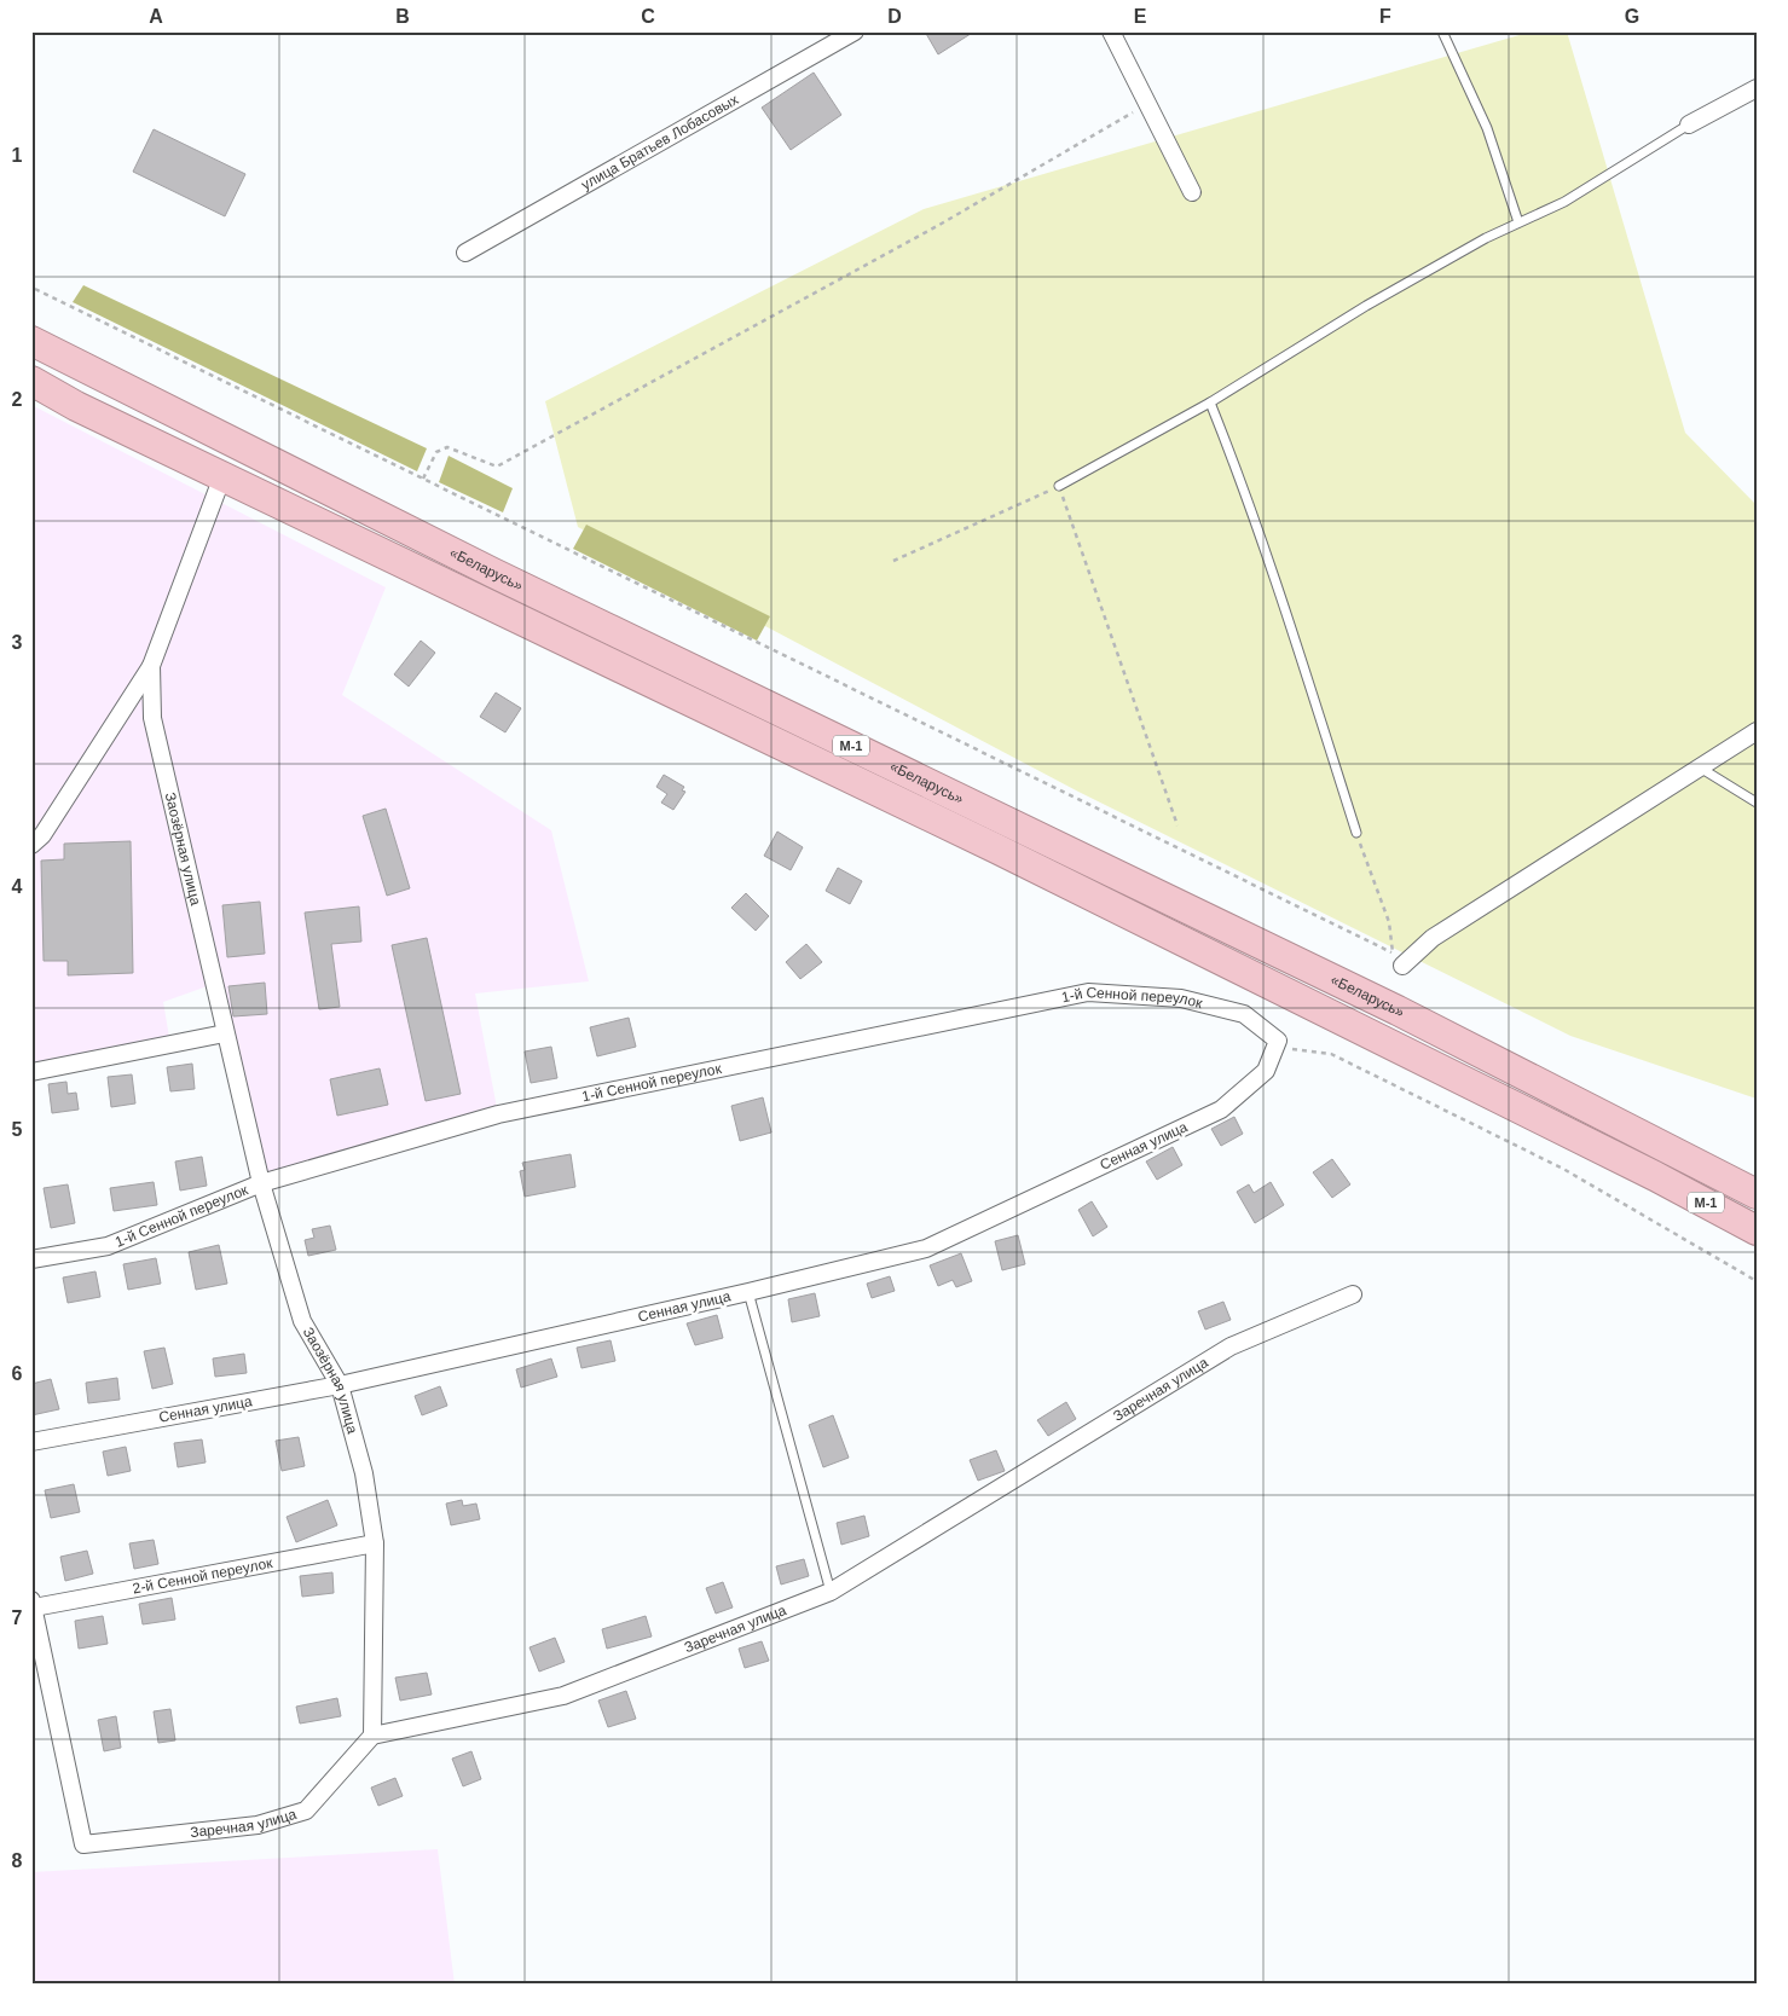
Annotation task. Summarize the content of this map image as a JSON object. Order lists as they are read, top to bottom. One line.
{"streets":{"highway":["«Беларусь»","М-1"],"street":["улица Братьев Лобасовых","Заозёрная улица","1-й Сенной переулок","Сенная улица","Заречная улица","2-й Сенной переулок"]},"crossings":[["«Беларусь»","Заозёрная улица"],["Заозёрная улица","1-й Сенной переулок"],["Заозёрная улица","Сенная улица"],["Заозёрная улица","Заречная улица"],["Заозёрная улица","2-й Сенной переулок"],["1-й Сенной переулок","Сенная улица"],["Заречная улица","2-й Сенной переулок"]],"grid":{"columns":["A","B","C","D","E","F","G"],"rows":["1","2","3","4","5","6","7","8"]}}
